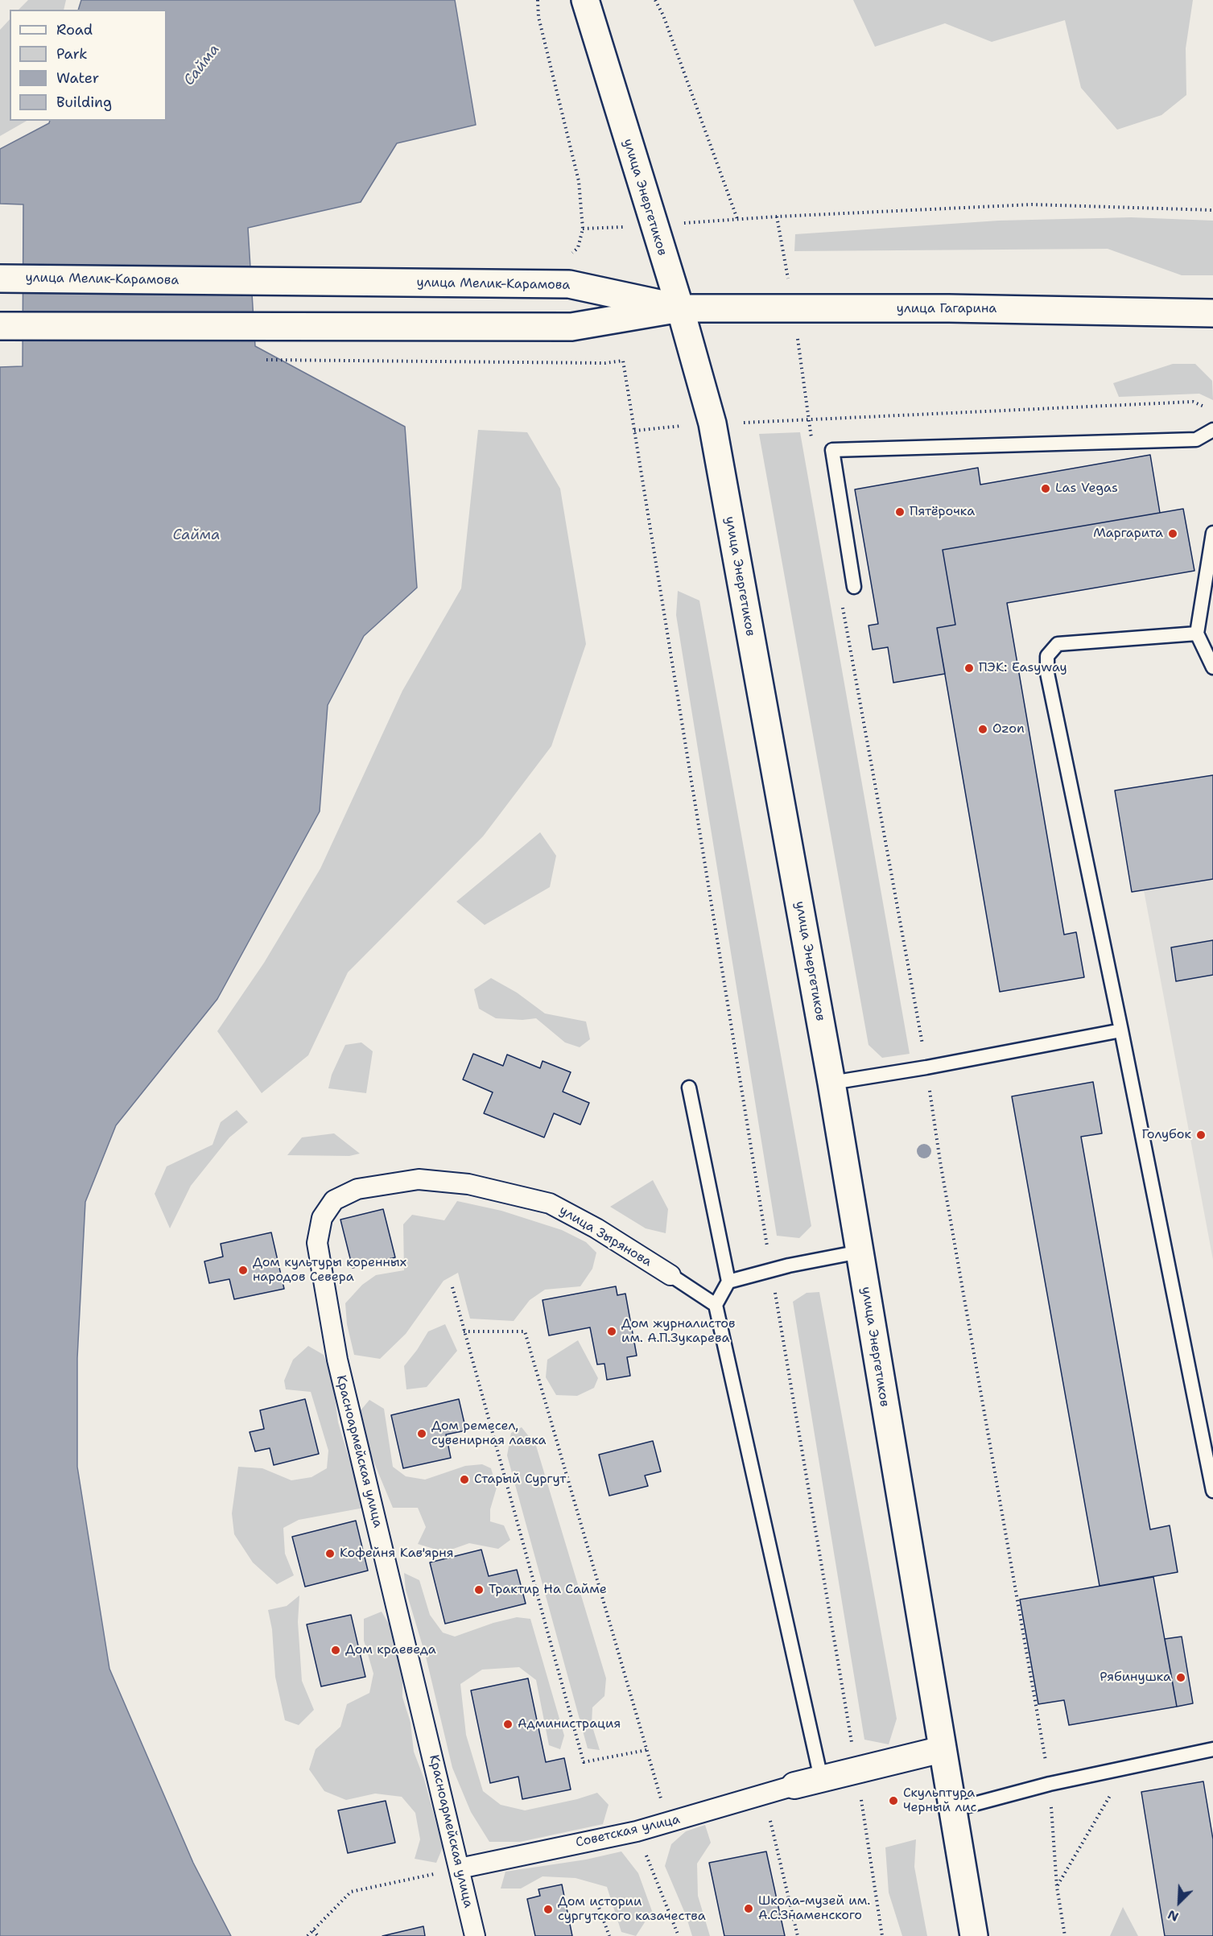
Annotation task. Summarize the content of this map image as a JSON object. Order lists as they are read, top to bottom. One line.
{"streets":{"main road":["улица Энергетиков","улица Мелик-Карамова","улица Гагарина"],"street":["улица Зырянова","Красноармейская улица","Советская улица"]},"crossings":[["улица Энергетиков","улица Мелик-Карамова"],["улица Энергетиков","улица Гагарина"],["улица Мелик-Карамова","улица Гагарина"],["улица Зырянова","Красноармейская улица"],["Красноармейская улица","Советская улица"]],"water":["Сайма"],"places":["Las Vegas","Пятёрочка","Маргарита","ПЭК: Easyway","Ozon","Голубок","Дом культуры коренных народов Севера","Дом журналистов им. А.П.Зукарева","Дом ремесел, сувенирная лавка","Старый Сургут","Кофейня Кав'ярня","Трактир На Сайме","Дом краеведа","Рябинушка","Администрация","Скульптура Черный лис","Школа-музей им. А.С.Знаменского","Дом истории сургутского казачества"],"legend":["Road","Park","Water","Building"],"north":"bottom left"}
